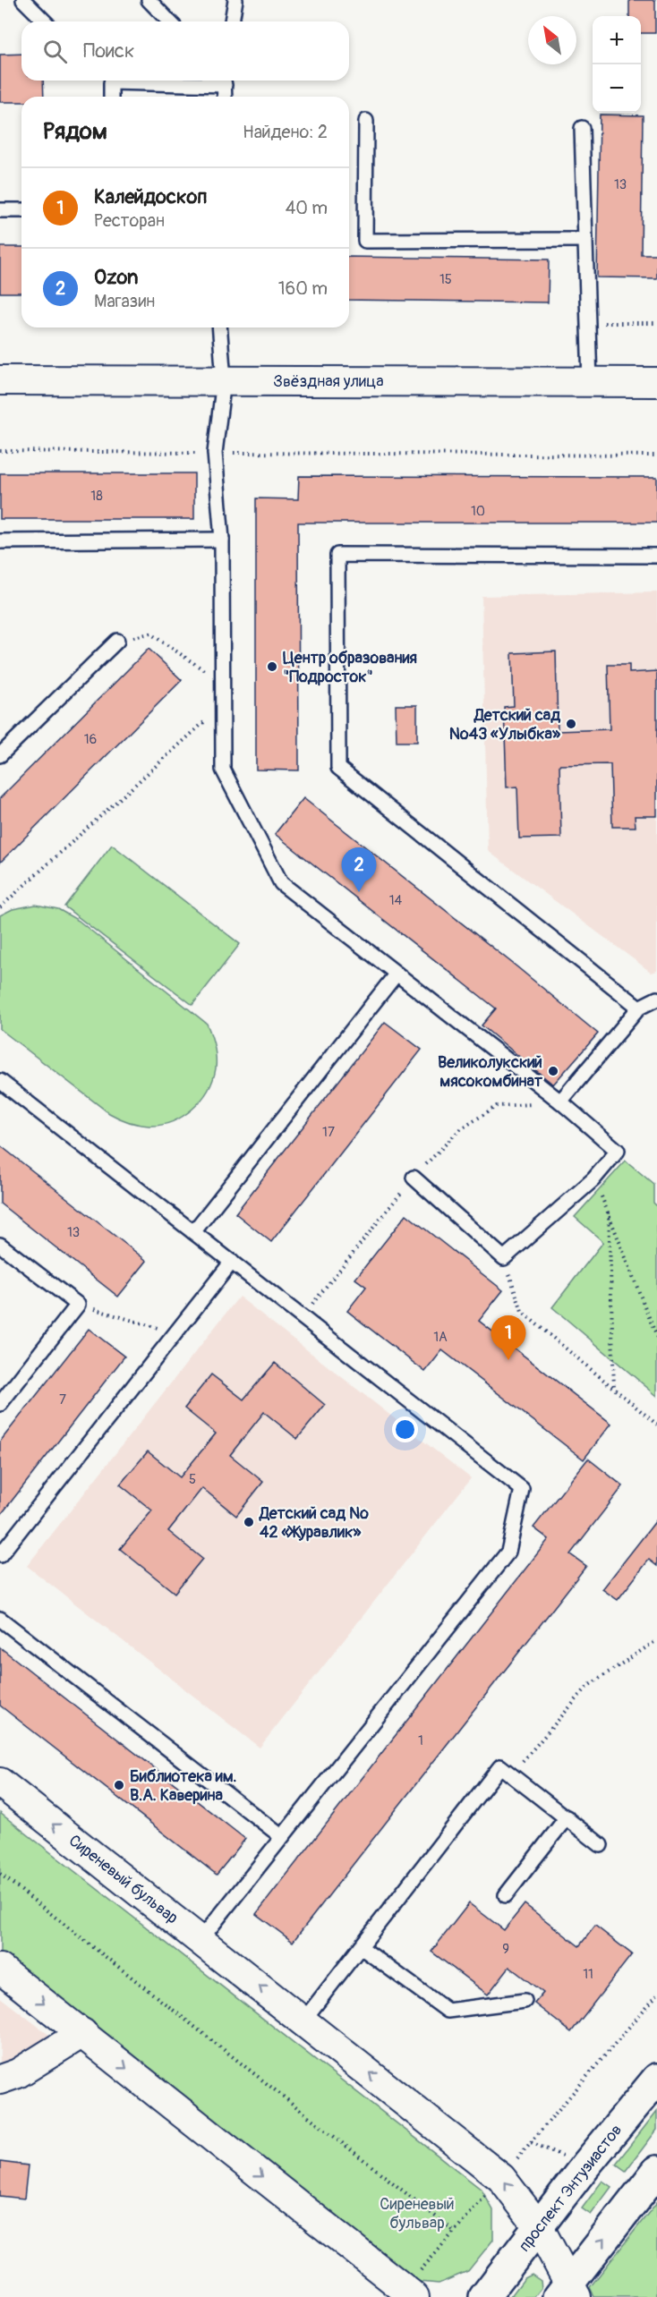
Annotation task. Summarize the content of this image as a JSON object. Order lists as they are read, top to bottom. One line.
{"streets":{"main road":["проспект Энтузиастов"],"street":["Звёздная улица","Сиреневый бульвар"]},"crossings":[["Сиреневый бульвар","проспект Энтузиастов"]],"parks":["Сиреневый бульвар"],"places":["Центр образования \"Подросток\"","Детский сад №43 «Улыбка»","Великолукский мясокомбинат","Детский сад № 42 «Журавлик»","Библиотека им. В.А. Каверина"],"house_numbers":["13","15","18","10","16","14","17","13","1А","7","5","1","9","11"],"north":"top left","page":{"map_buttons":["+","−"],"search":"Поиск","heading":["Рядом","Найдено: 2"],"list":[{"mark":"1","name":"Калейдоскоп","note":"Ресторан","value":"40 m"},{"mark":"2","name":"Ozon","note":"Магазин","value":"160 m"}],"pins":["2","1"]}}
